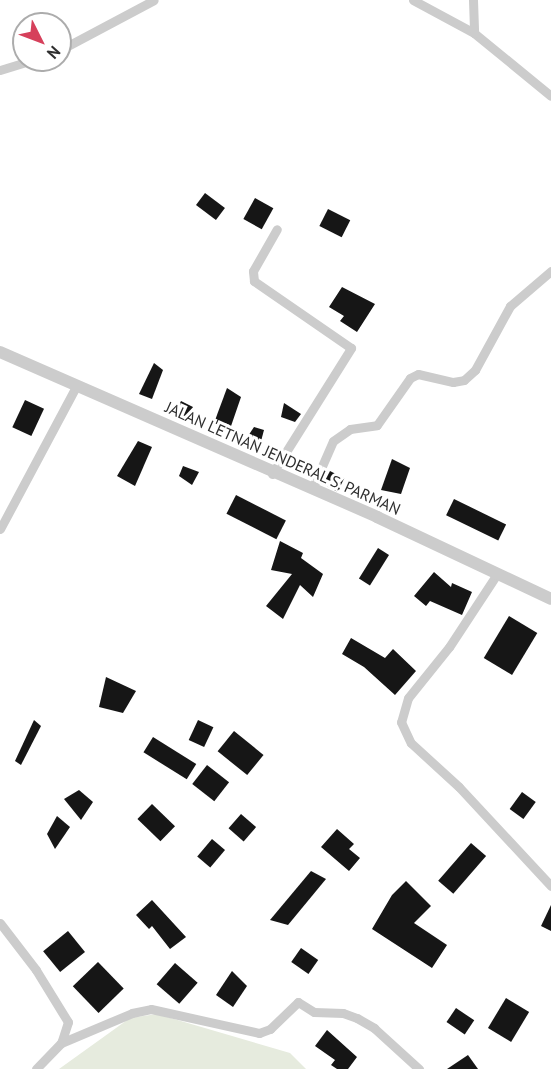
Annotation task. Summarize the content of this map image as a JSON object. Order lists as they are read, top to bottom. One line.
{"streets":{"street":["JALAN LETNAN JENDERAL S. PARMAN"]},"north":"bottom right"}
